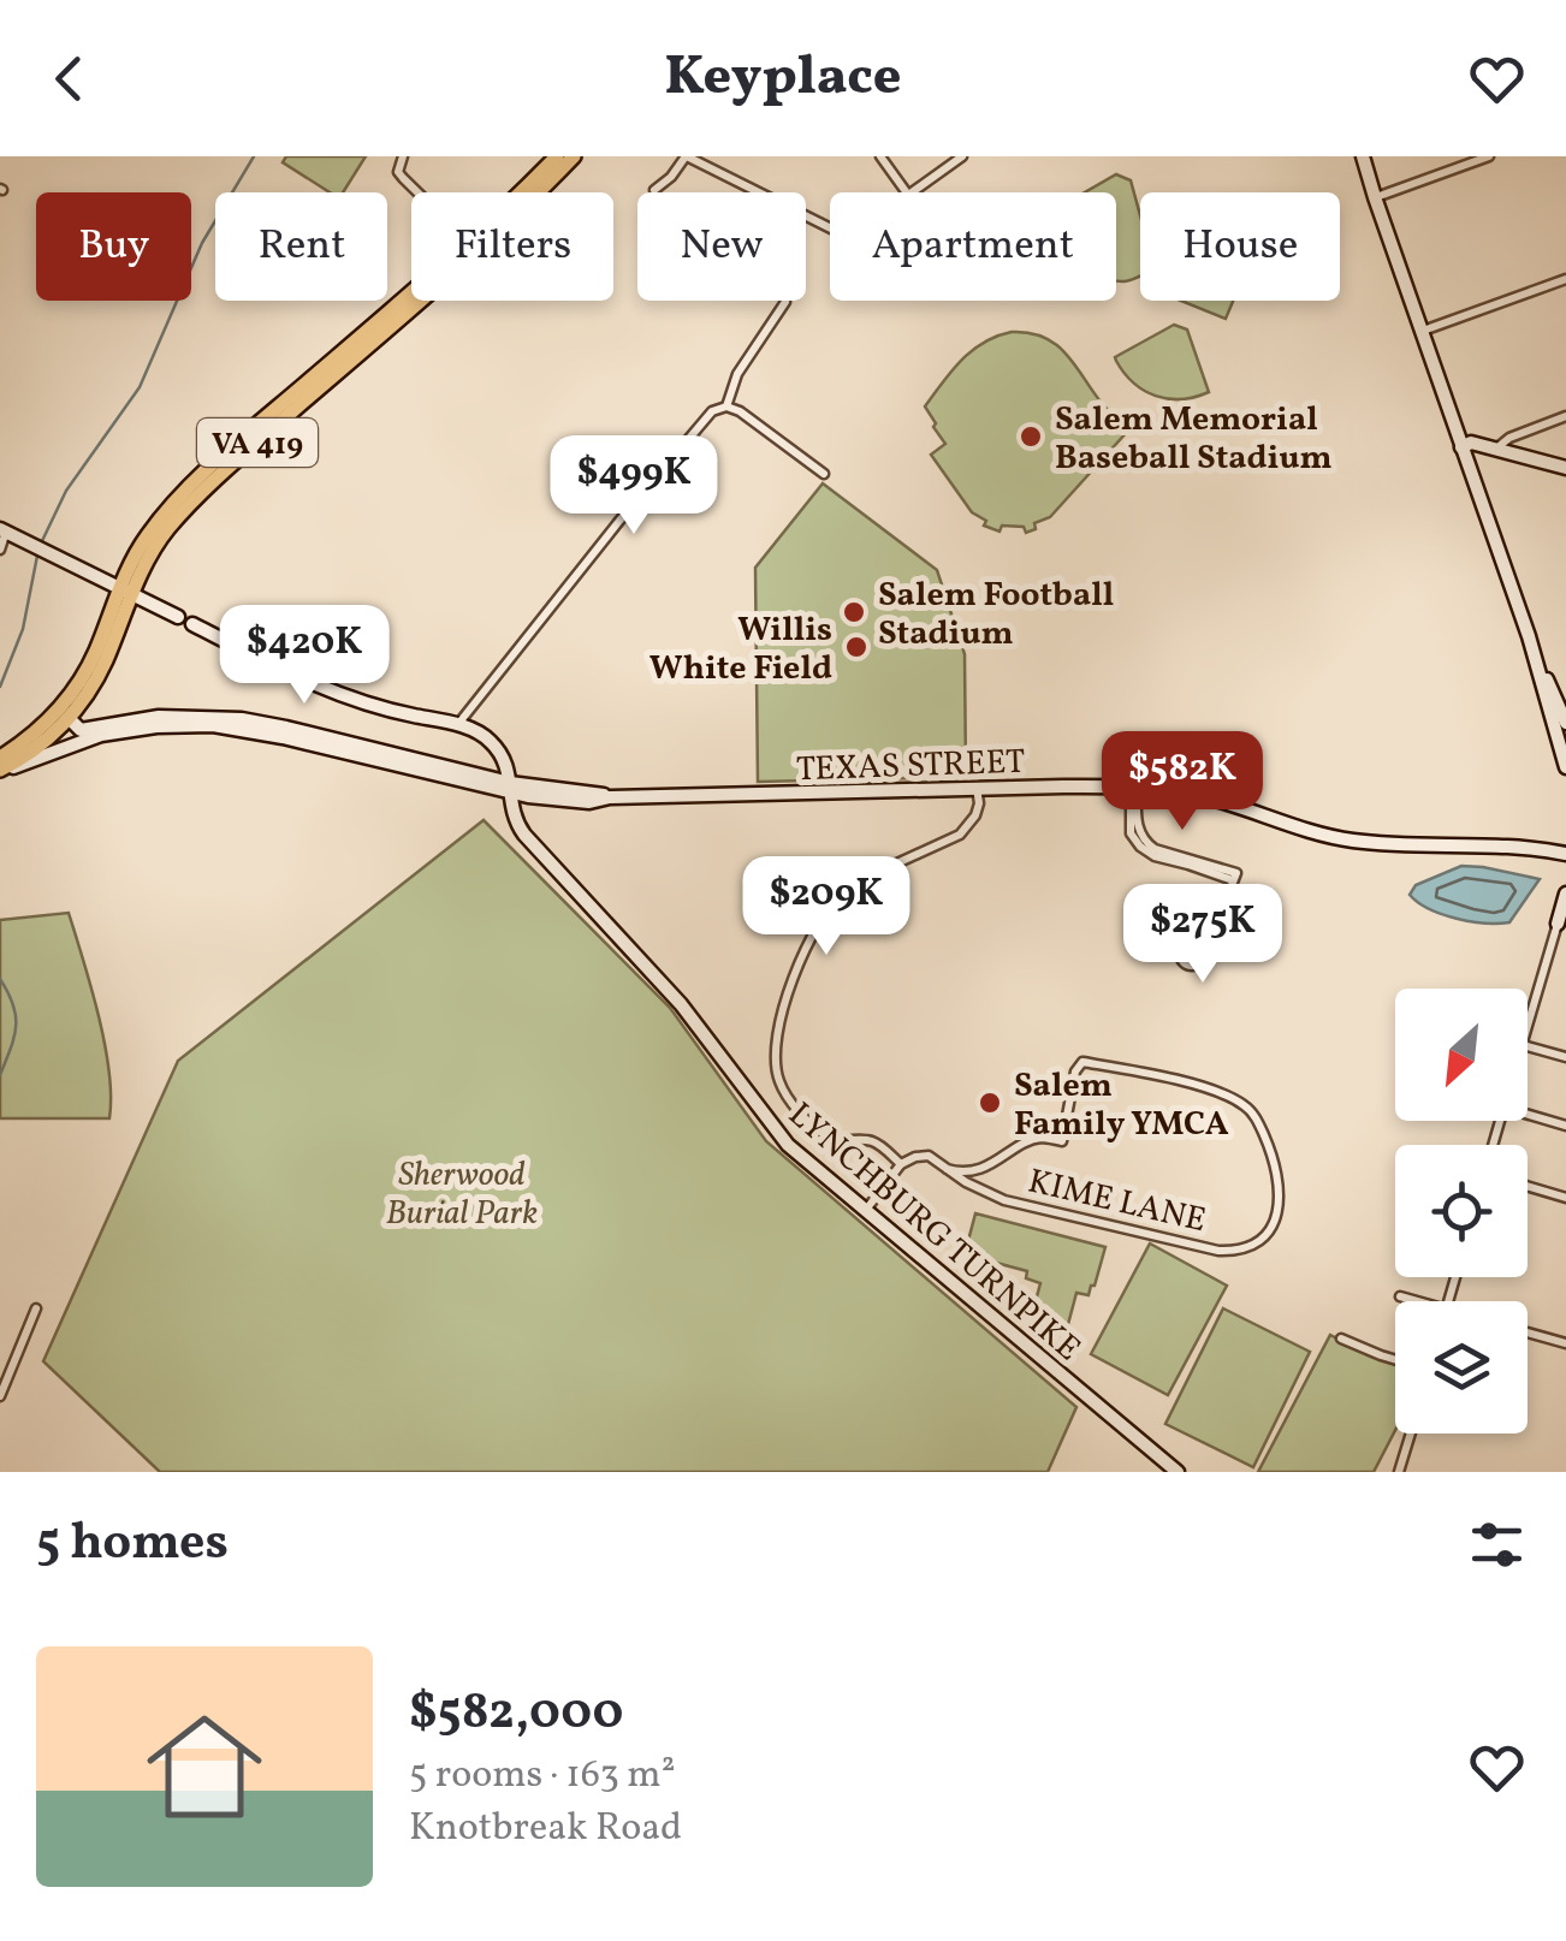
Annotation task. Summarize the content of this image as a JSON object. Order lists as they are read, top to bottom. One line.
{"streets":{"main road":["VA 419","TEXAS STREET","LYNCHBURG TURNPIKE"],"street":["KIME LANE"]},"crossings":[["VA 419","TEXAS STREET"],["TEXAS STREET","LYNCHBURG TURNPIKE"]],"parks":["Sherwood Burial Park"],"places":["Salem Memorial Baseball Stadium","Salem Football Stadium","Willis White Field","Salem Family YMCA"],"north":"bottom left","page":{"header":"Keyplace","chip":["Buy","Rent","Filters","New","Apartment","House"],"price":["$499K","$420K","$582K","$209K","$275K"],"heading":"5 homes","list":[{"name":"$582,000","note":"5 rooms · 163 m² · Knotbreak Road"}]}}
